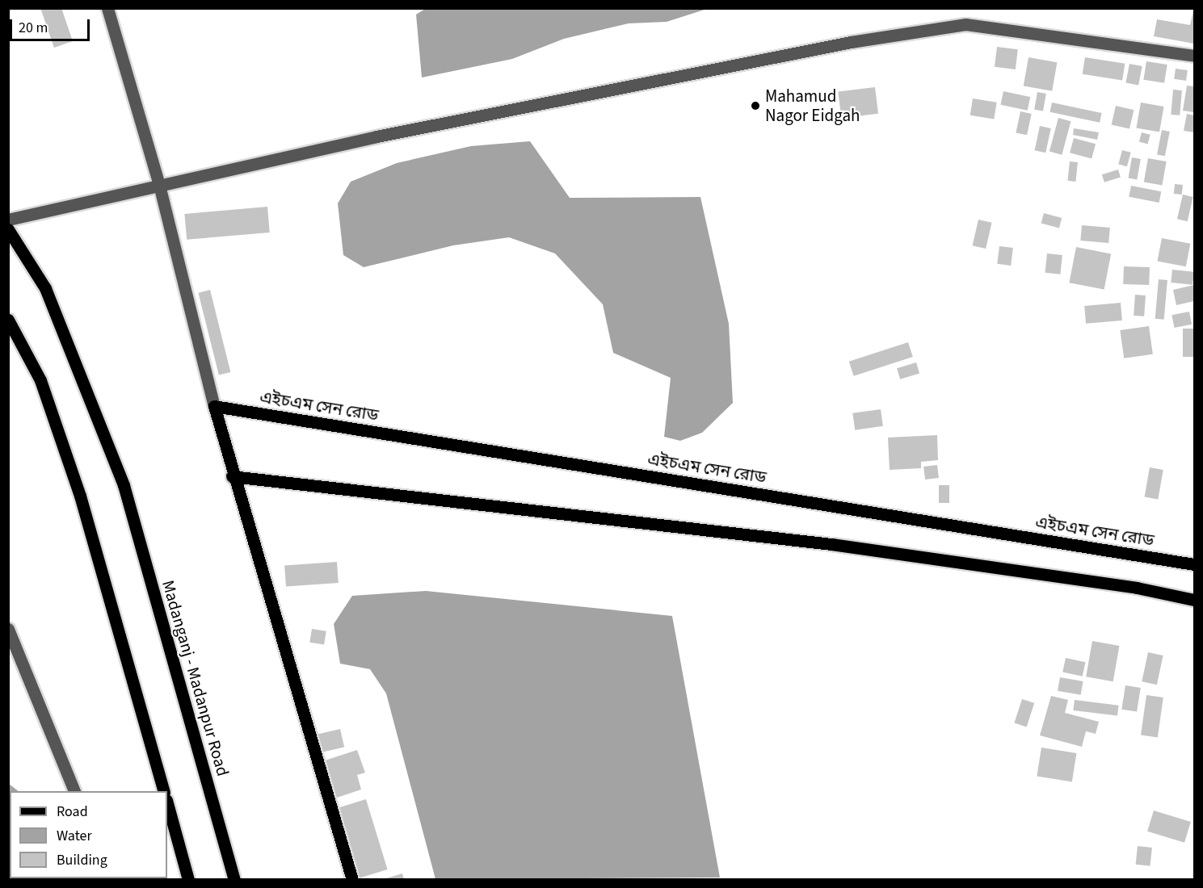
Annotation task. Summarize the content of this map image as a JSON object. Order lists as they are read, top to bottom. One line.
{"streets":{"main road":["এইচএম সেন রোড","Madanganj - Madanpur Road"]},"places":["Mahamud Nagor Eidgah"],"legend":["Road","Water","Building"],"scale_bar":"20 m"}
